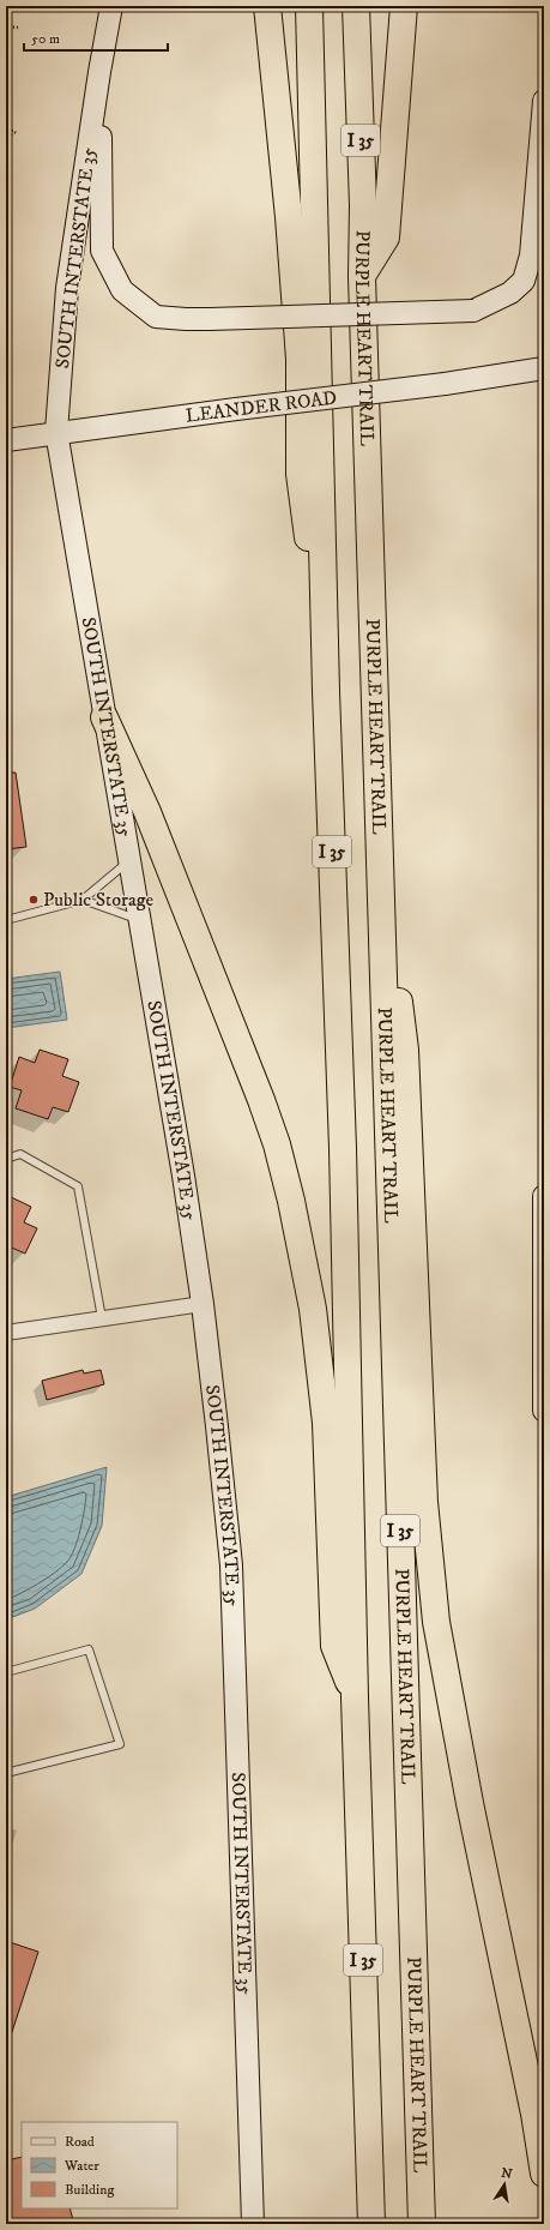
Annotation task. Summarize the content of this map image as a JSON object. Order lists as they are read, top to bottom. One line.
{"streets":{"highway":["I 35","PURPLE HEART TRAIL"],"main road":["SOUTH INTERSTATE 35","LEANDER ROAD"]},"crossings":[["SOUTH INTERSTATE 35","LEANDER ROAD"]],"places":["Public Storage"],"legend":["Road","Water","Building"],"scale_bar":"50 m","north":"top"}
